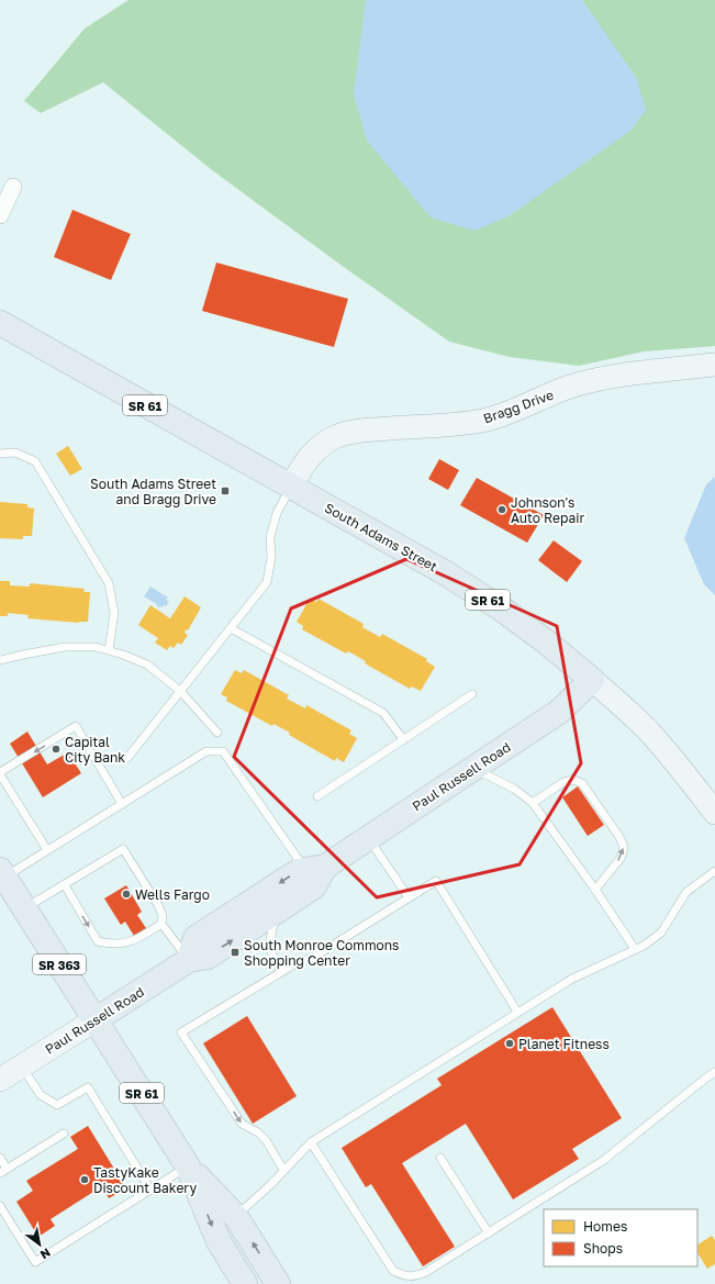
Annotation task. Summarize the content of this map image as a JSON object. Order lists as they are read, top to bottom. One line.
{"streets":{"main road":["SR 61","South Adams Street","Paul Russell Road","SR 363"],"street":["Bragg Drive"]},"crossings":[["SR 61","Paul Russell Road"],["SR 61","SR 363"],["Bragg Drive","South Adams Street"],["South Adams Street","Paul Russell Road"],["Paul Russell Road","SR 363"]],"places":{"transit":["South Adams Street and Bragg Drive","South Monroe Commons Shopping Center"],"other":["Johnson's Auto Repair","Capital City Bank","Wells Fargo","Planet Fitness","TastyKake Discount Bakery"]},"legend":["Homes","Shops"],"north":"bottom right"}
